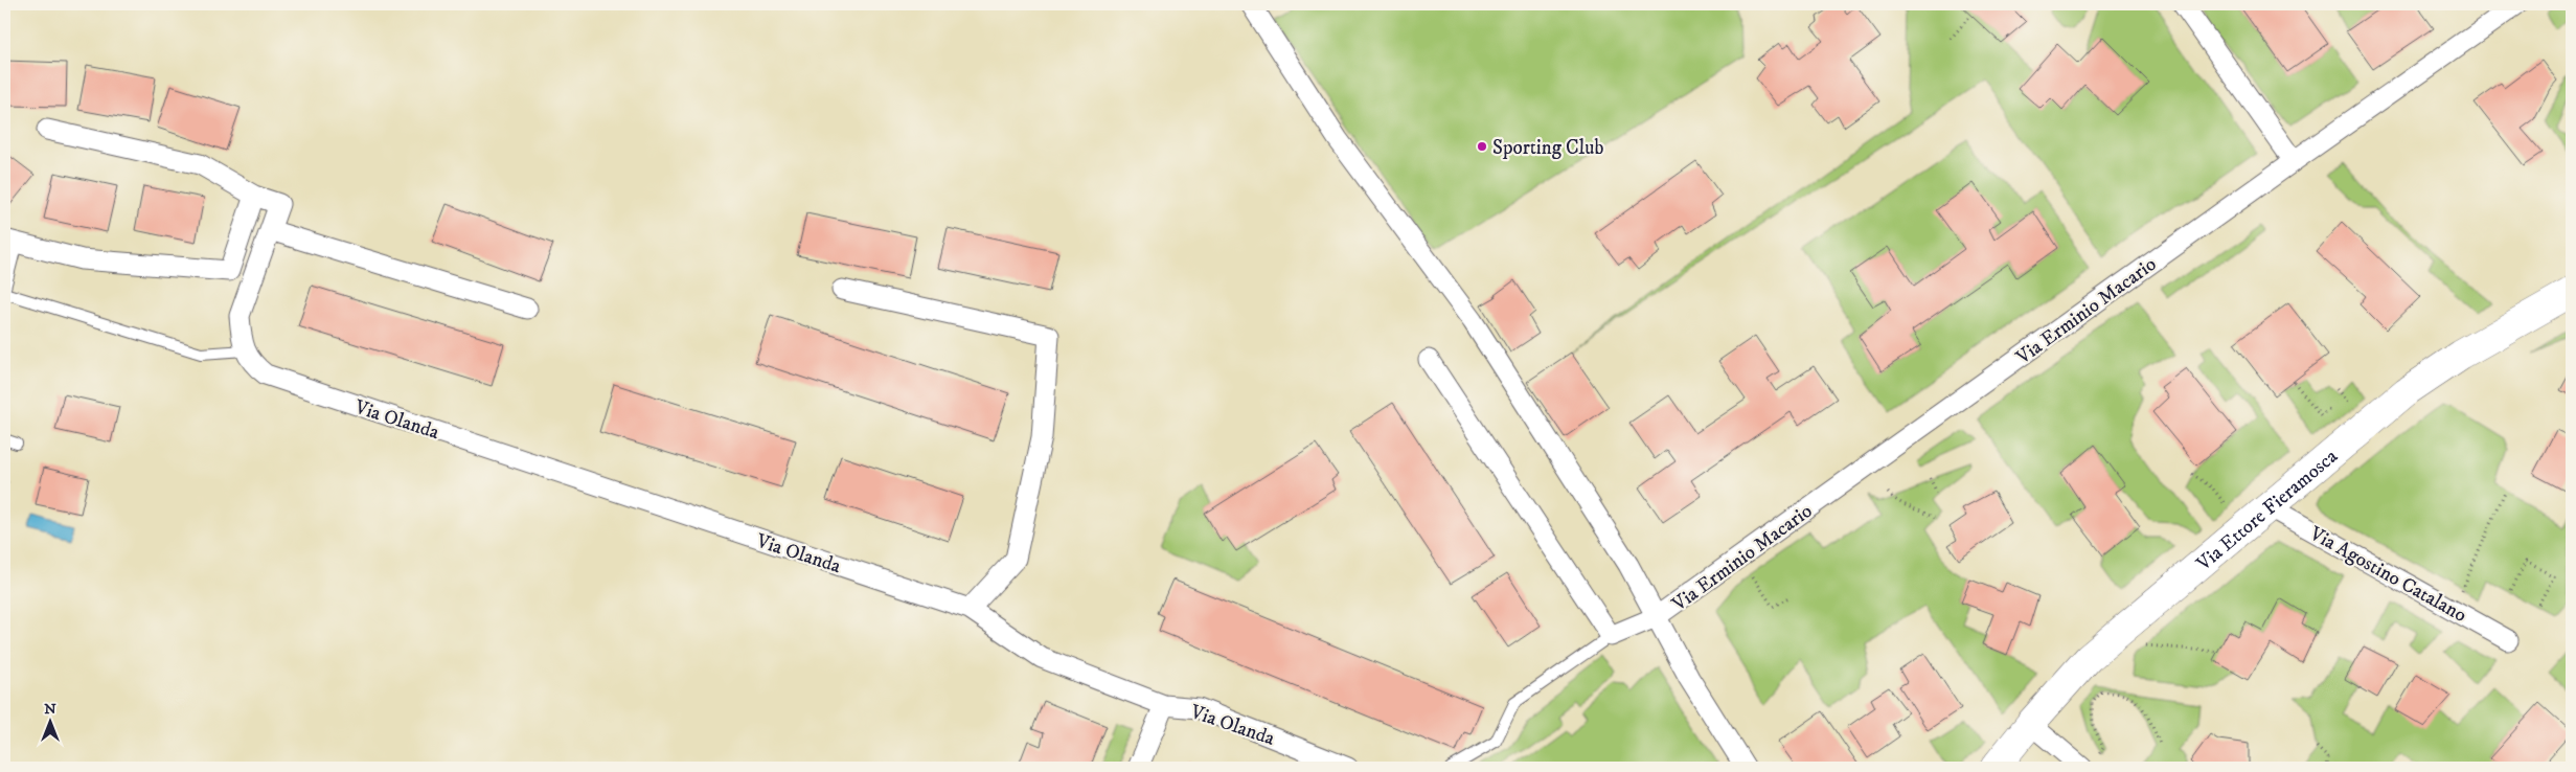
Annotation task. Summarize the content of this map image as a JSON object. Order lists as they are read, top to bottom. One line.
{"streets":{"main road":["Via Ettore Fieramosca"],"street":["Via Erminio Macario","Via Olanda","Via Agostino Catalano"]},"crossings":[["Via Ettore Fieramosca","Via Agostino Catalano"]],"places":["Sporting Club"],"north":"top"}
